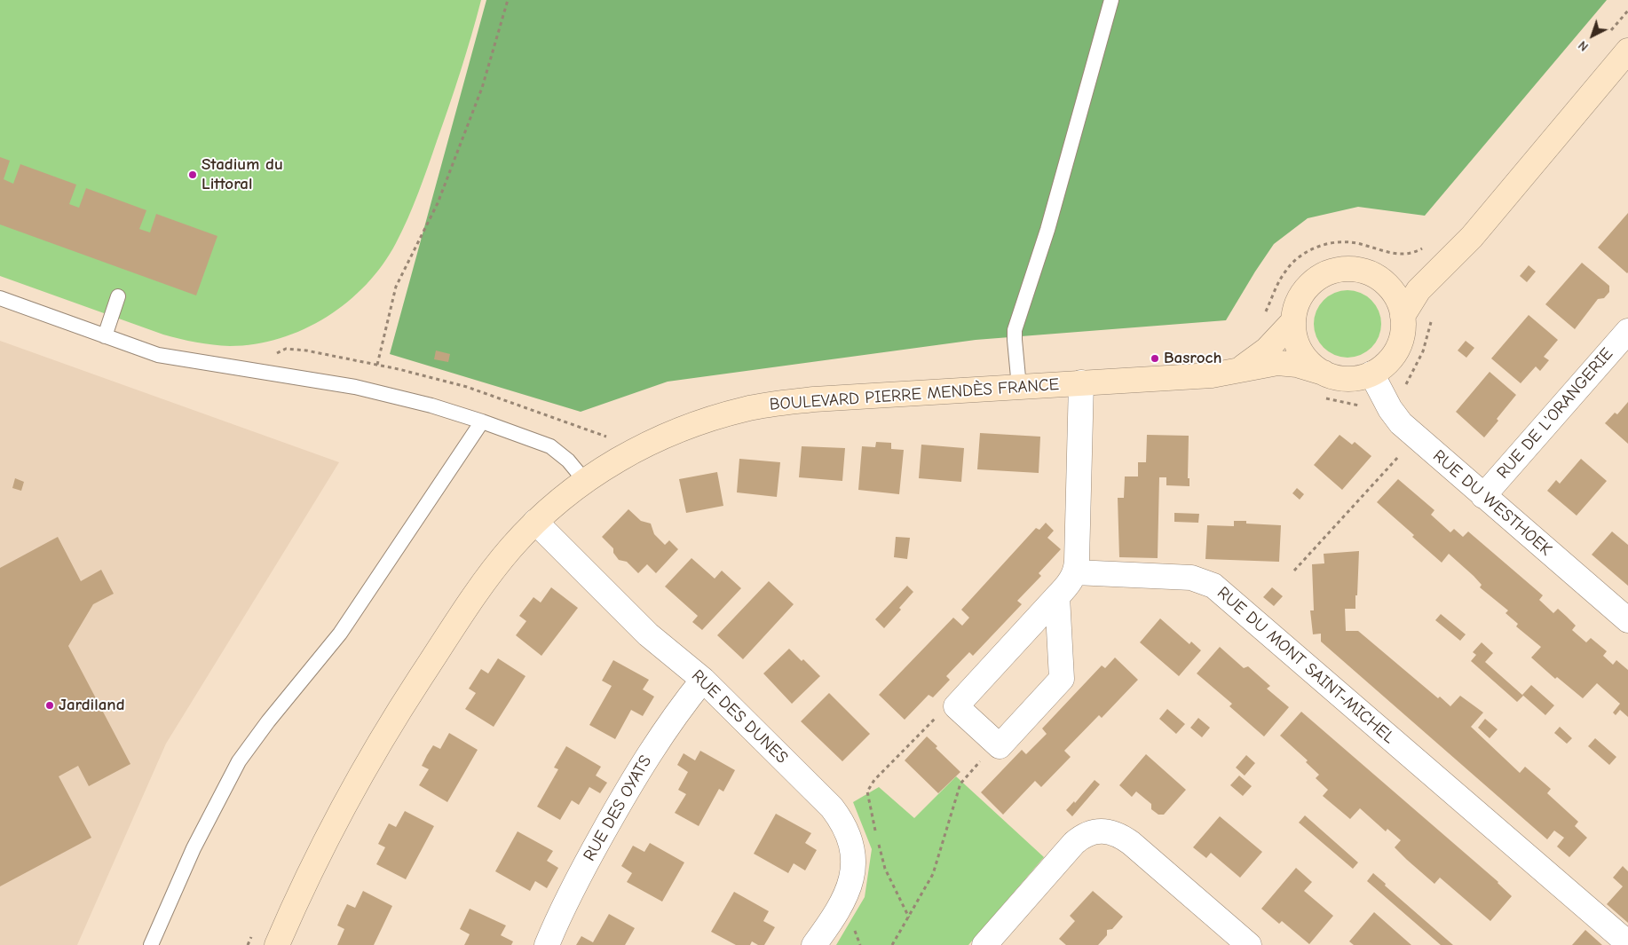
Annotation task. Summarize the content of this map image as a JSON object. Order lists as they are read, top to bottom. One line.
{"streets":{"street":["BOULEVARD PIERRE MENDÈS FRANCE","RUE DE L'ORANGERIE","RUE DU WESTHOEK","RUE DU MONT SAINT-MICHEL","RUE DES DUNES","RUE DES OYATS"]},"crossings":[["BOULEVARD PIERRE MENDÈS FRANCE","RUE DU WESTHOEK"],["BOULEVARD PIERRE MENDÈS FRANCE","RUE DES DUNES"],["RUE DE L'ORANGERIE","RUE DU WESTHOEK"],["RUE DES DUNES","RUE DES OYATS"]],"places":["Stadium du Littoral","Basroch","Jardiland"],"north":"bottom left"}
